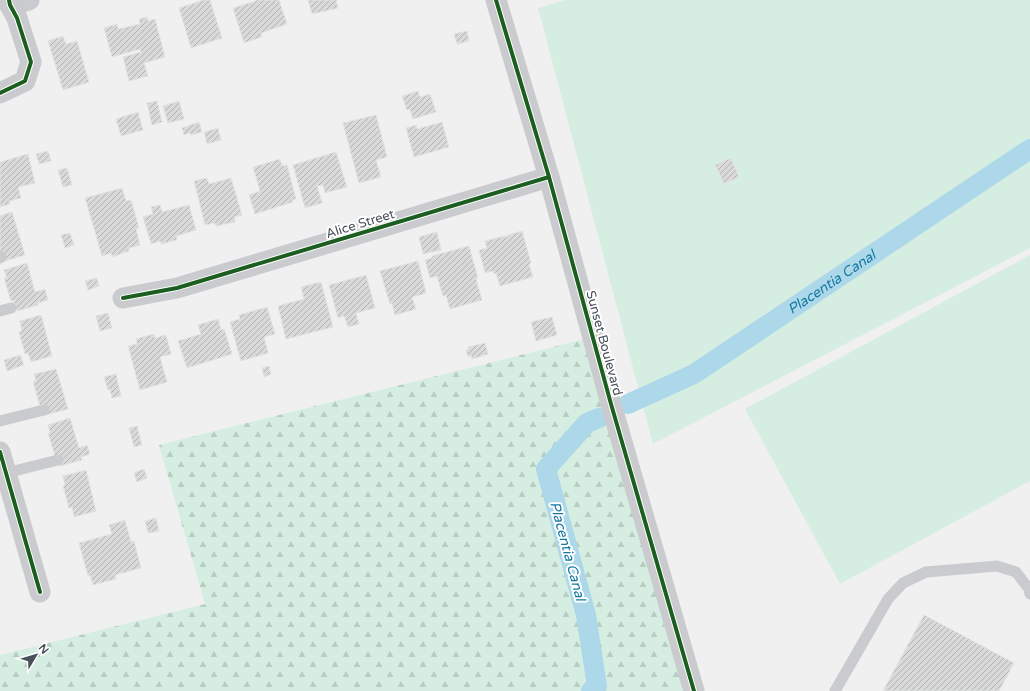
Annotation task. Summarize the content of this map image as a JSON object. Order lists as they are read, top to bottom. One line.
{"streets":{"street":["Alice Street","Sunset Boulevard"]},"crossings":[["Alice Street","Sunset Boulevard"]],"water":["Placentia Canal"],"north":"top right"}
